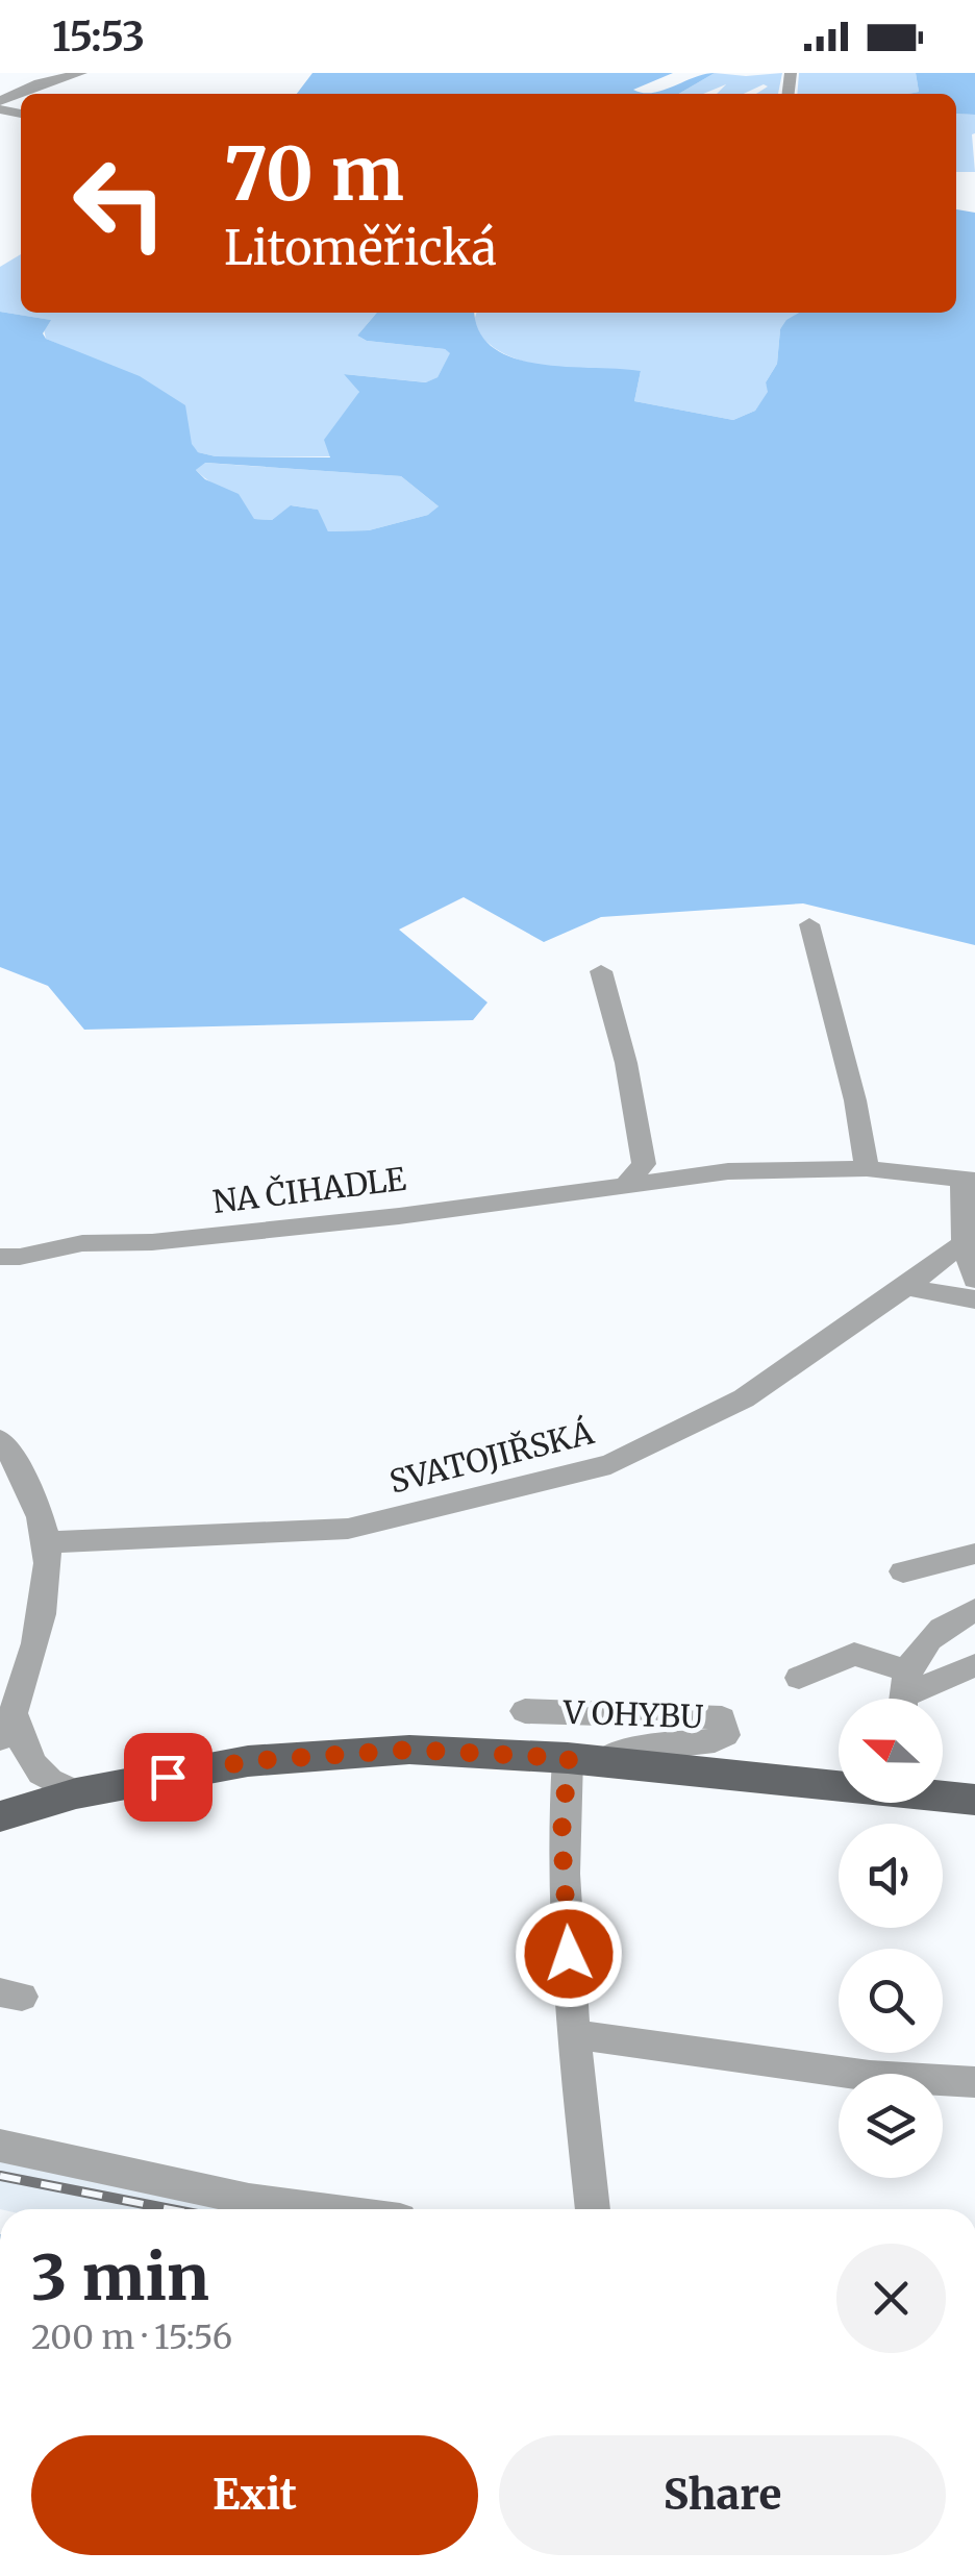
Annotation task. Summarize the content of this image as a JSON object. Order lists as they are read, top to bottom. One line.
{"streets":{"street":["NA ČIHADLE","SVATOJIŘSKÁ","V OHYBU"]},"north":"left","page":{"status":"15:53","turn":["70 m","Litoměřická"],"heading":["3 min","200 m · 15:56"],"buttons":["Exit","Share"]}}
